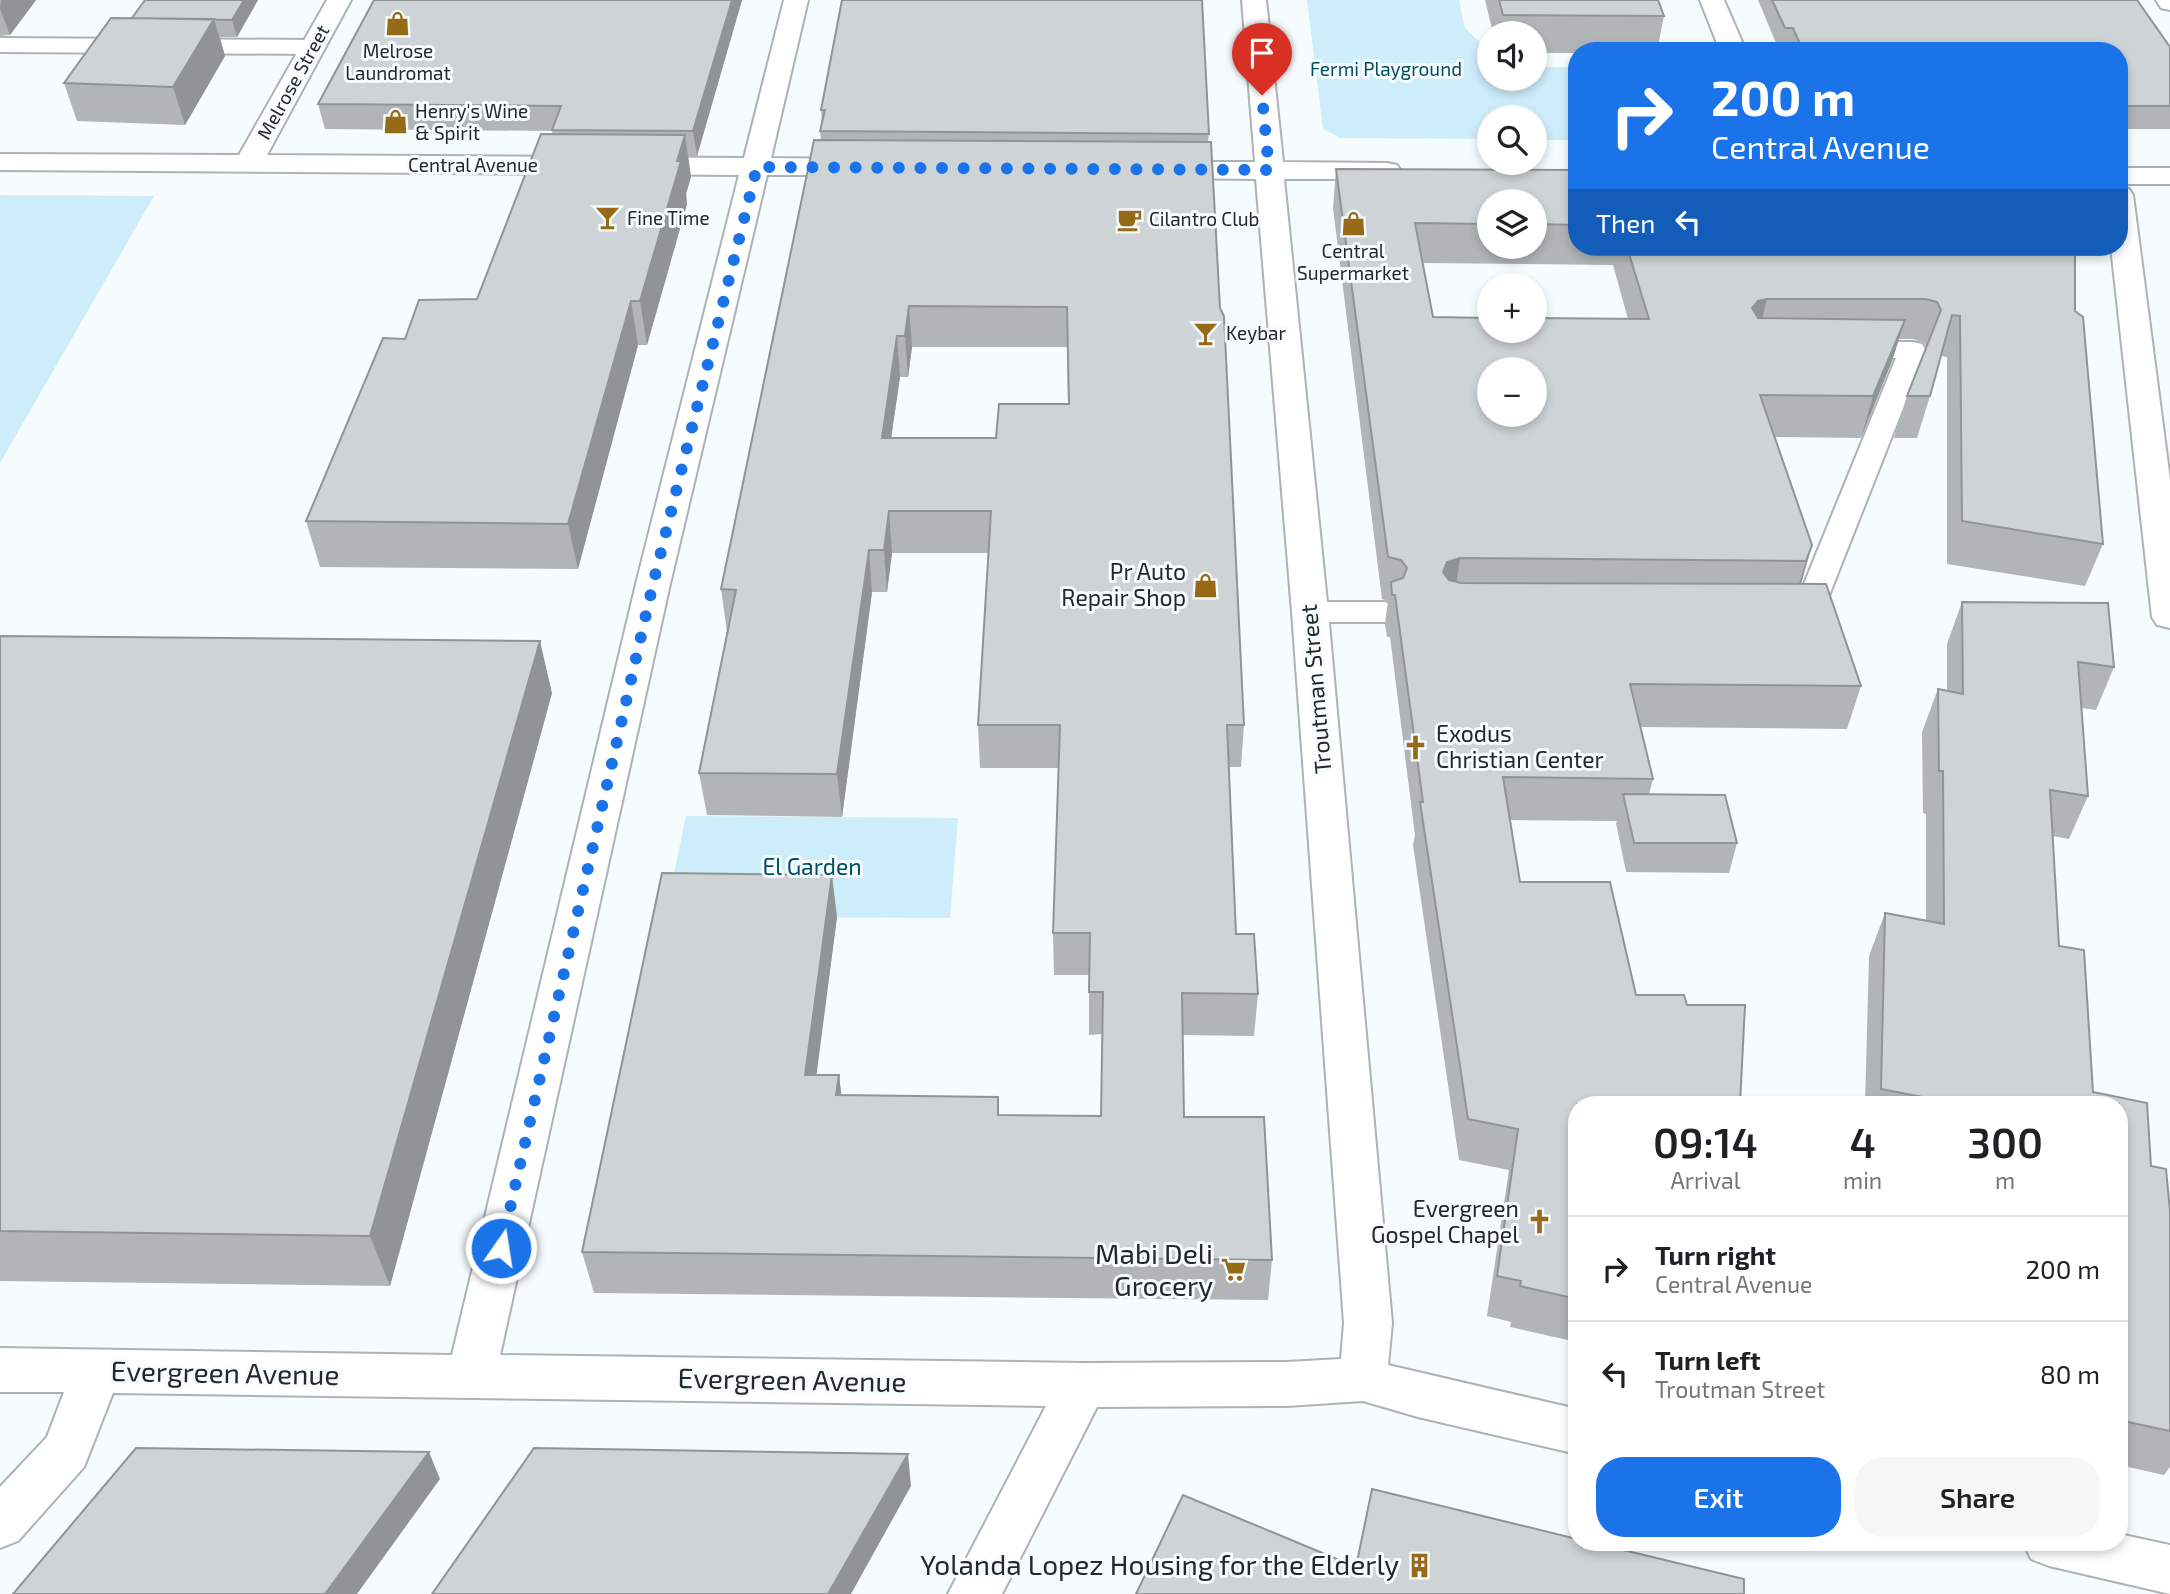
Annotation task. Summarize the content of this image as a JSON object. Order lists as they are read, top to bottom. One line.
{"streets":{"street":["Melrose Street","Central Avenue","Troutman Street","Evergreen Avenue"]},"crossings":[["Melrose Street","Central Avenue"],["Troutman Street","Evergreen Avenue"]],"parks":["Fermi Playground","El Garden"],"places":{"shop":["Melrose Laundromat","Henry's Wine & Spirit","Central Supermarket","Pr Auto Repair Shop"],"bar":["Fine Time","Keybar"],"cafe":["Cilantro Club"],"church":["Exodus Christian Center","Evergreen Gospel Chapel"],"supermarket":["Mabi Deli Grocery"],"building":["Yolanda Lopez Housing for the Elderly"]},"page":{"map_buttons":["+","−"],"turn":["200 m","Central Avenue"],"then":"Then","eta":["09:14","Arrival","4","min","300","m"],"list":[{"name":"Turn right","note":"Central Avenue","value":"200 m"},{"name":"Turn left","note":"Troutman Street","value":"80 m"}],"buttons":["Exit","Share"]}}
